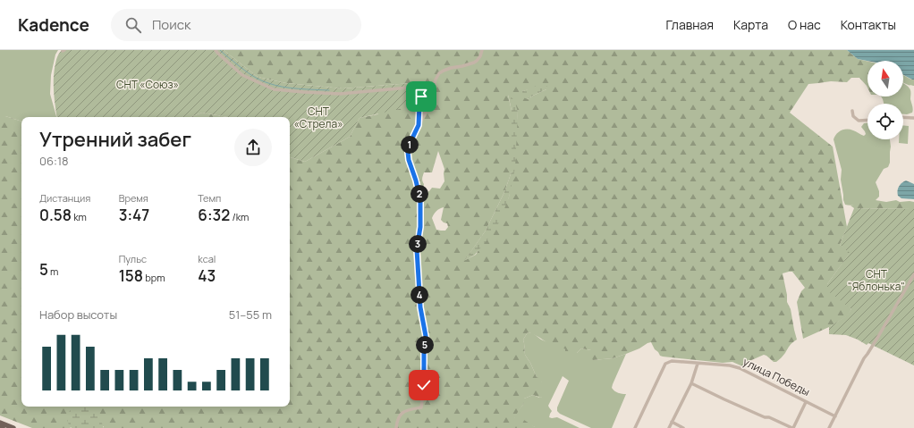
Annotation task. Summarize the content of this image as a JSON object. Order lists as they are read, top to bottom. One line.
{"streets":{"street":["улица Победы"]},"parks":["СНТ «Союз»","СНТ «Стрела»","СНТ \"Яблонька\""],"north":"top","page":{"header":"Kadence","search":"Поиск","nav":["Главная","Карта","О нас","Контакты"],"heading":["Утренний забег","06:18"],"pins":["1","2","3","4","5"],"stats":[["Дистанция","0.58 km"],["Время","3:47"],["Темп","6:32 /km"],["5 m"],["Пульс","158 bpm"],["kcal","43"]],"chart":["Набор высоты","51–55 m"]}}
